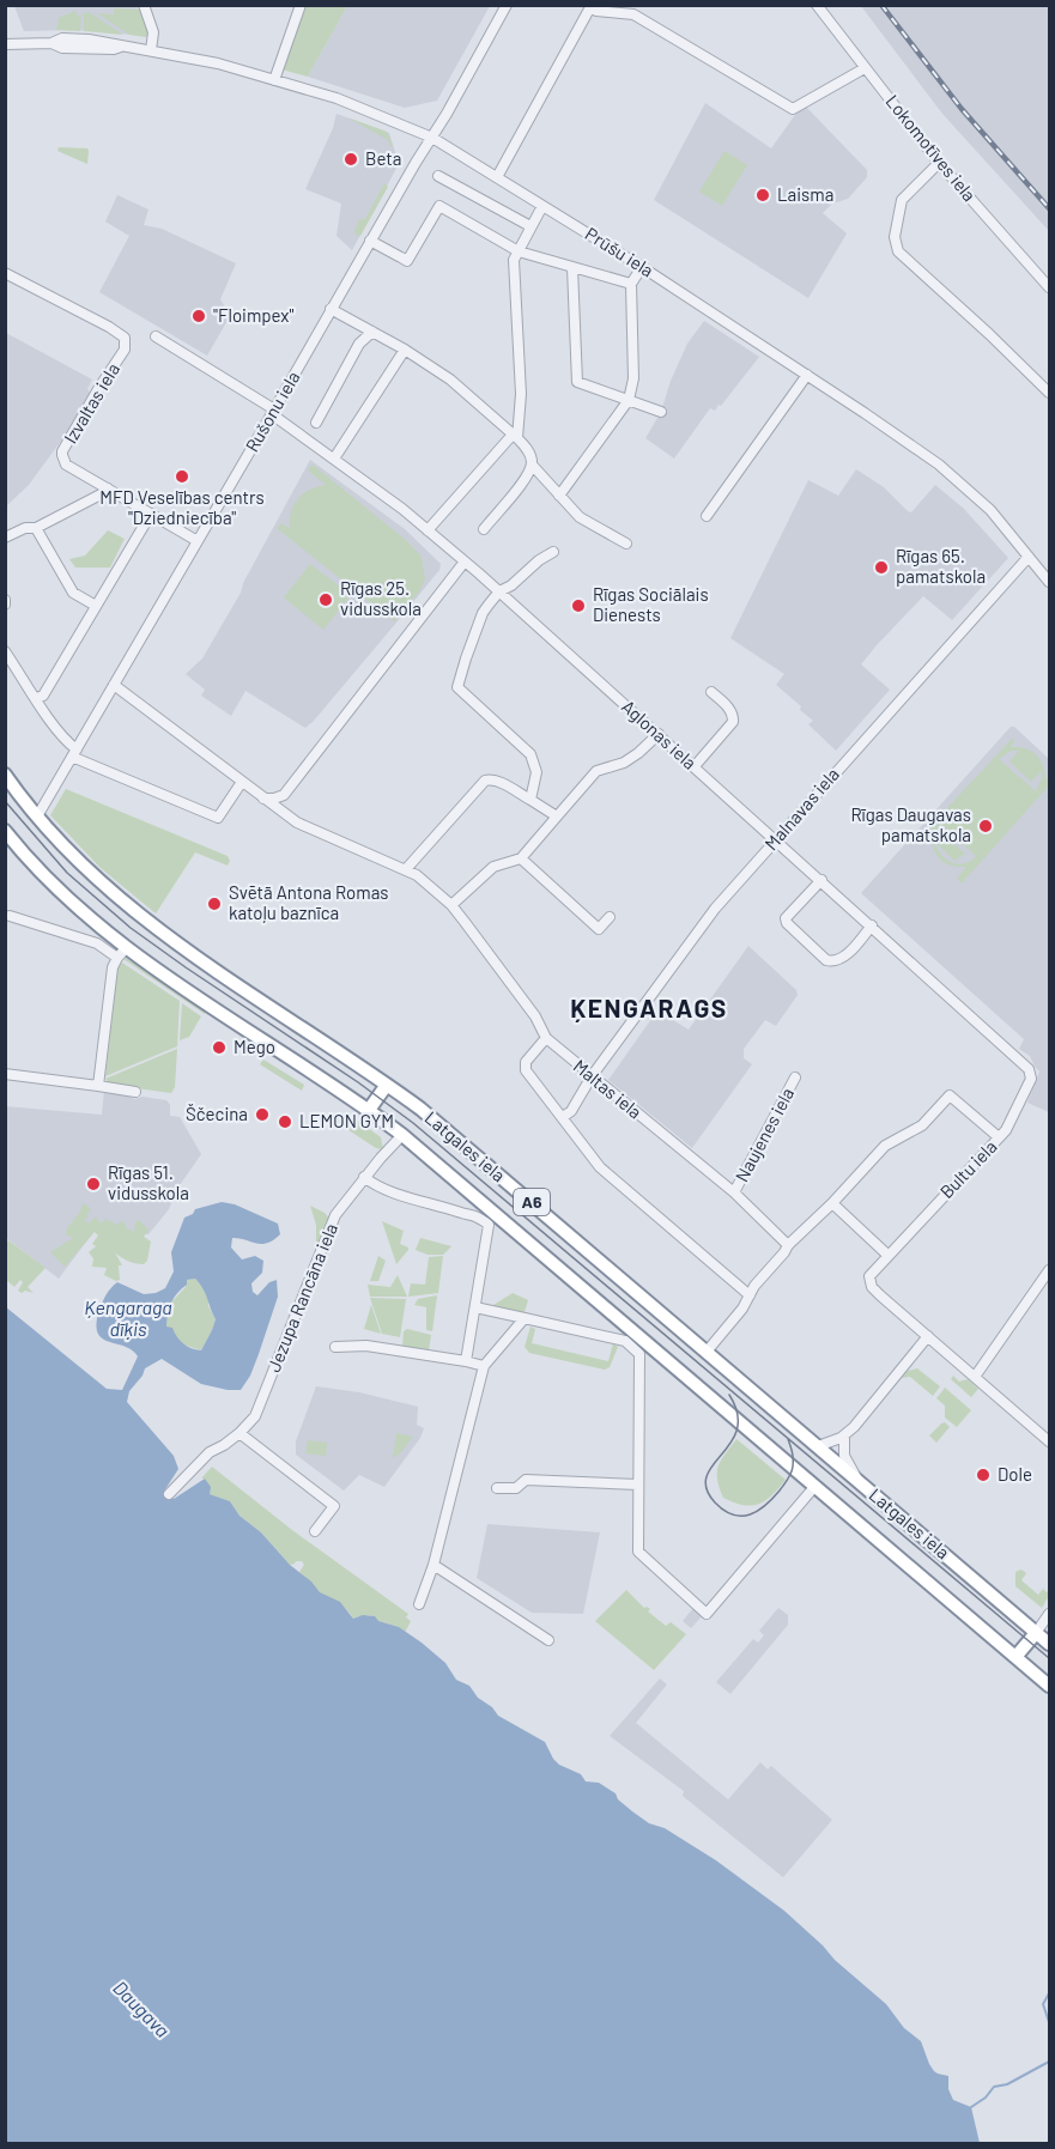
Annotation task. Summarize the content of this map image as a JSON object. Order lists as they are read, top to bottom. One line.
{"streets":{"highway":["Latgales iela","A6"],"street":["Lokomotīves iela","Prūšu iela","Izvaltas iela","Rušonu iela","Aglonas iela","Malnavas iela","Maltas iela","Naujenes iela","Bultu iela","Jezupa Rancāna iela"]},"crossings":[["Prūšu iela","Rušonu iela"],["Prūšu iela","Malnavas iela"],["Izvaltas iela","Rušonu iela"],["Rušonu iela","Aglonas iela"],["Rušonu iela","Maltas iela"],["Rušonu iela","Latgales iela"],["Aglonas iela","Malnavas iela"],["Aglonas iela","Bultu iela"],["Malnavas iela","Maltas iela"],["Maltas iela","Naujenes iela"],["Latgales iela","Jezupa Rancāna iela"]],"districts":["ĶENGARAGS"],"water":["Ķengaraga dīķis","Daugava"],"places":["Beta","Laisma","\"Floimpex\"","MFD Veselības centrs \"Dziedniecība\"","Rīgas 65. pamatskola","Rīgas 25. vidusskola","Rīgas Sociālais Dienests","Rīgas Daugavas pamatskola","Svētā Antona Romas katoļu baznīca","Mego","Ščecina","LEMON GYM","Rīgas 51. vidusskola","Dole"]}
